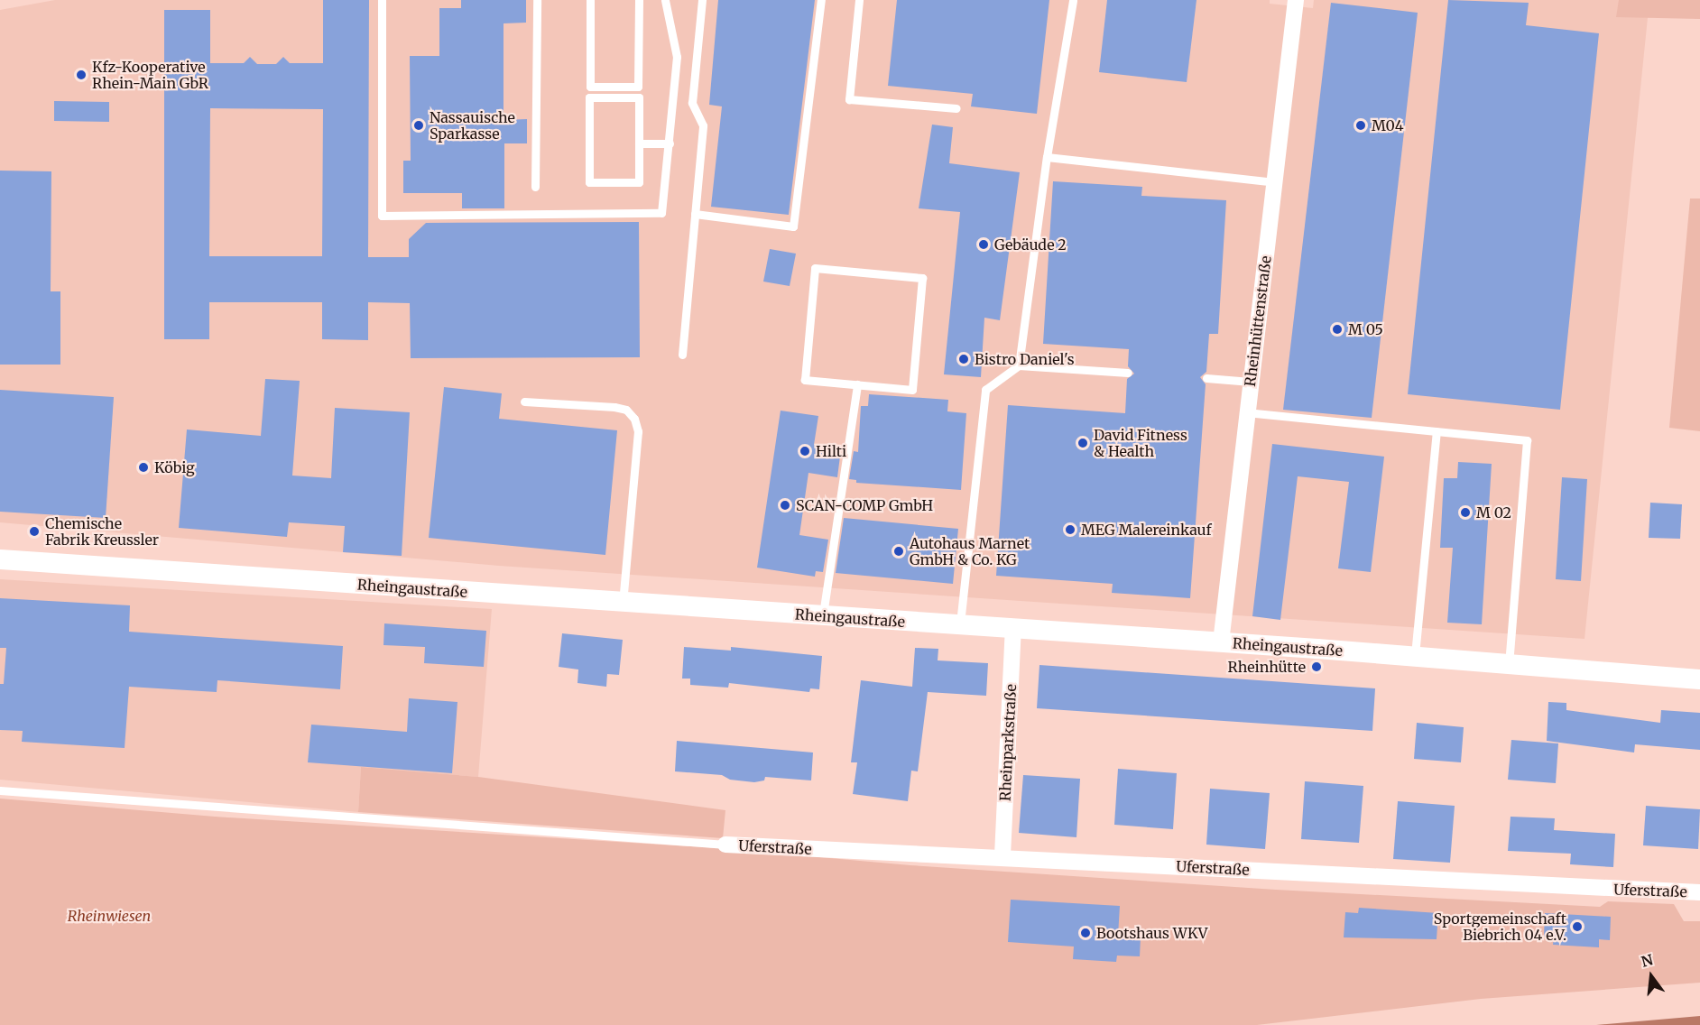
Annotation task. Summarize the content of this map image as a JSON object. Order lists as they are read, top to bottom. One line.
{"streets":{"street":["Rheinhüttenstraße","Rheingaustraße","Rheinparkstraße","Uferstraße"]},"crossings":[["Rheinhüttenstraße","Rheingaustraße"],["Rheingaustraße","Rheinparkstraße"],["Rheinparkstraße","Uferstraße"]],"parks":["Rheinwiesen"],"places":["Kfz-Kooperative Rhein-Main GbR","Nassauische Sparkasse","M04","Gebäude 2","M 05","Bistro Daniel's","David Fitness & Health","Hilti","Köbig","SCAN-COMP GmbH","M 02","MEG Malereinkauf","Chemische Fabrik Kreussler","Autohaus Marnet GmbH & Co. KG","Rheinhütte","Sportgemeinschaft Biebrich 04 e.V.","Bootshaus WKV"],"north":"top"}
